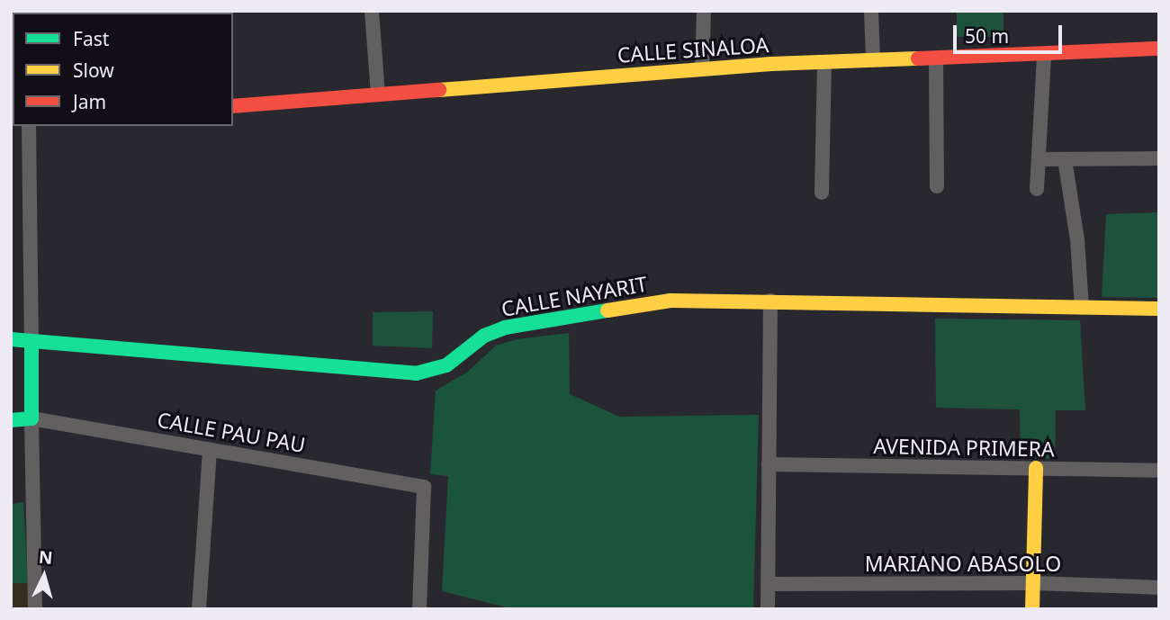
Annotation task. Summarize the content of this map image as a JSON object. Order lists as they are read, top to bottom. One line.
{"streets":{"street":["CALLE SINALOA","CALLE NAYARIT","CALLE PAU PAU","AVENIDA PRIMERA","MARIANO ABASOLO"]},"legend":["Fast","Slow","Jam"],"scale_bar":"50 m","north":"top"}
